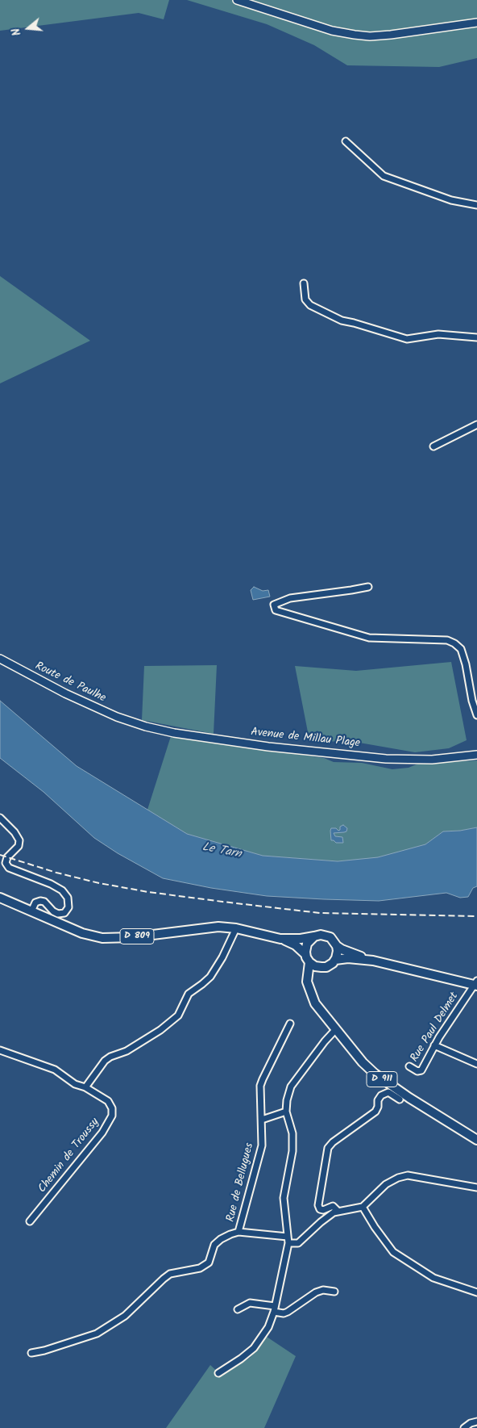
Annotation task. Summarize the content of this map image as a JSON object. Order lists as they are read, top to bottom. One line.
{"streets":{"main road":["D 809","D 911"],"street":["Route de Paulhe","Avenue de Millau Plage","Rue Paul Delmet","Chemin de Troussy","Rue de Bellugues"]},"crossings":[["Route de Paulhe","Avenue de Millau Plage"],["D 809","D 911"]],"water":["Le Tarn"],"north":"left"}
